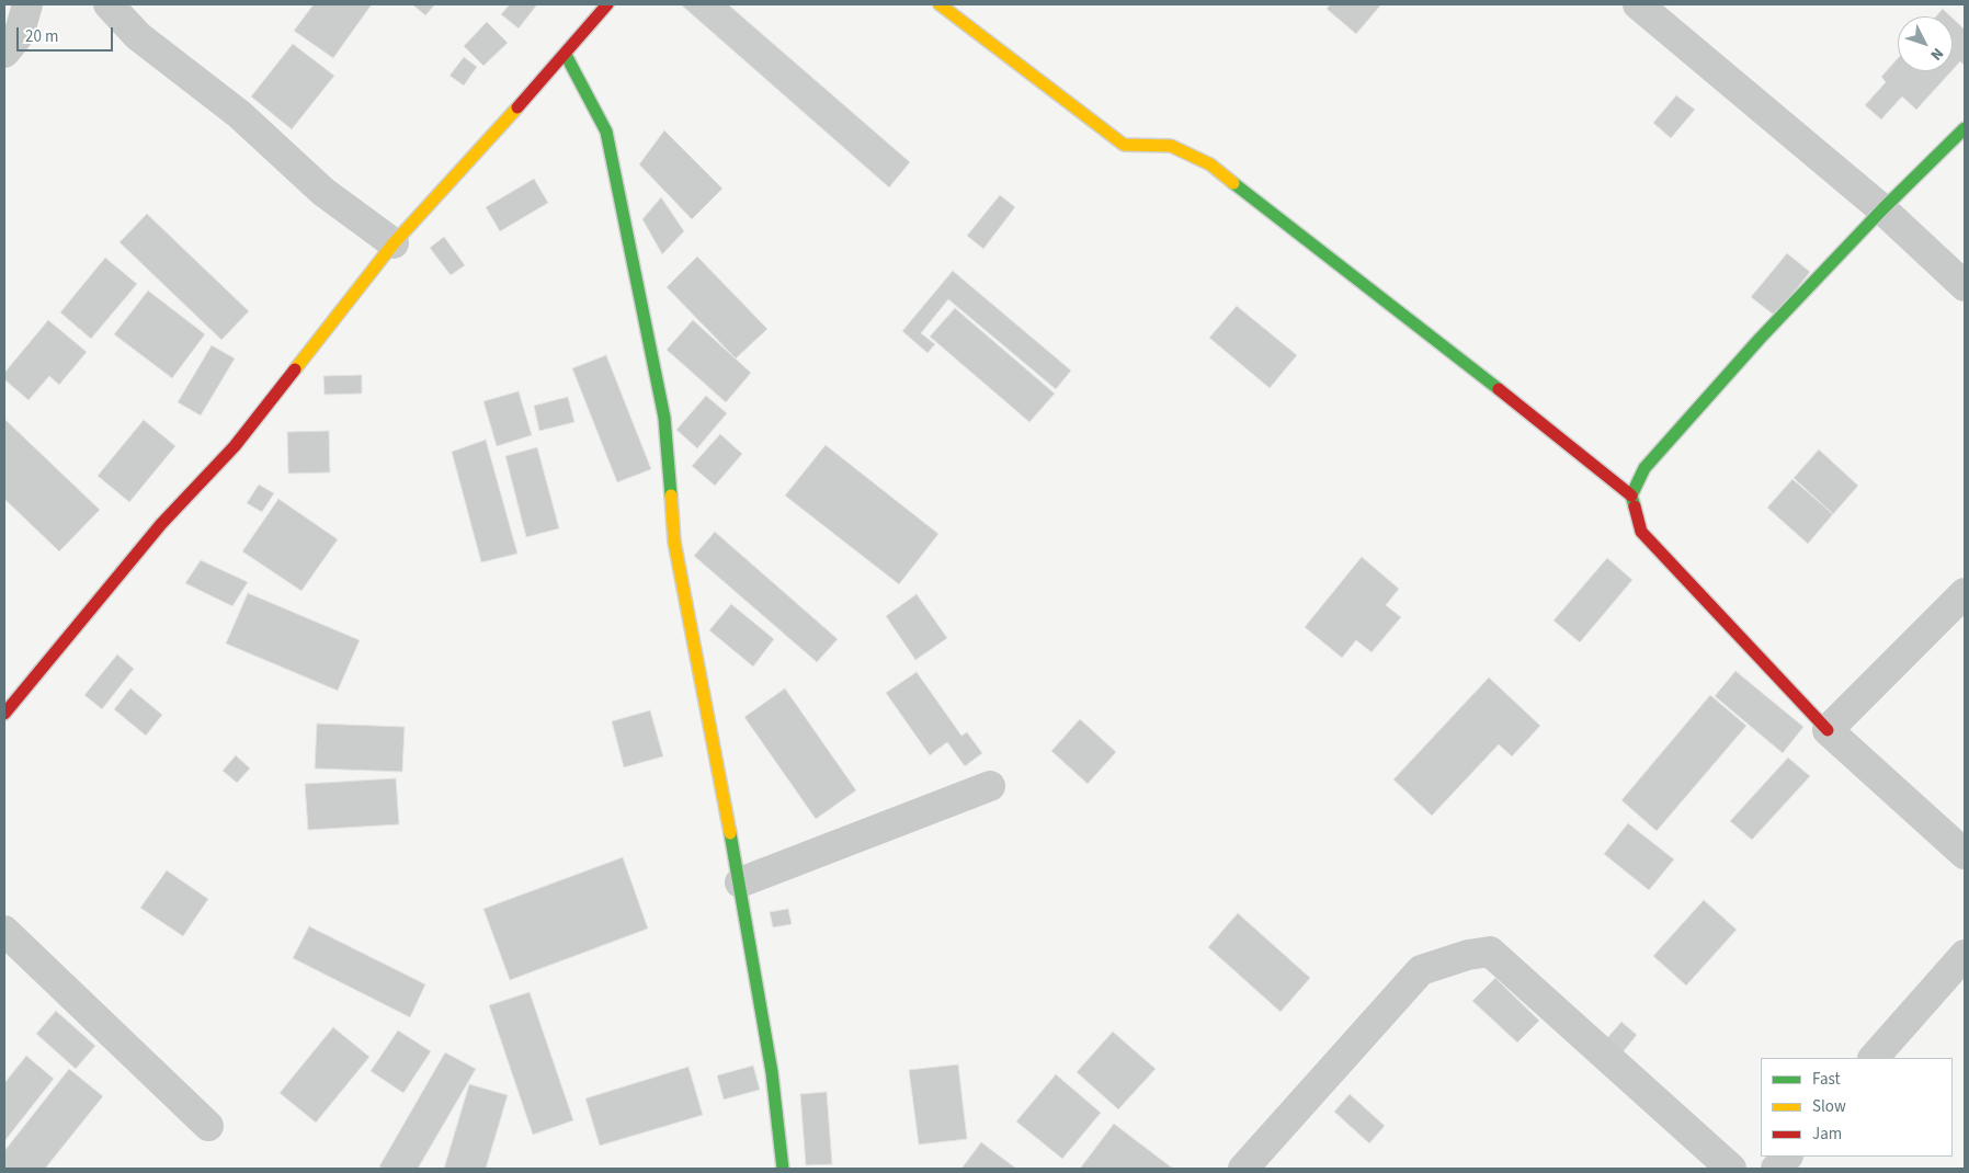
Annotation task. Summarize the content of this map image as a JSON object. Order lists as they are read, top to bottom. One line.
{"legend":["Fast","Slow","Jam"],"scale_bar":"20 m","north":"bottom right"}
